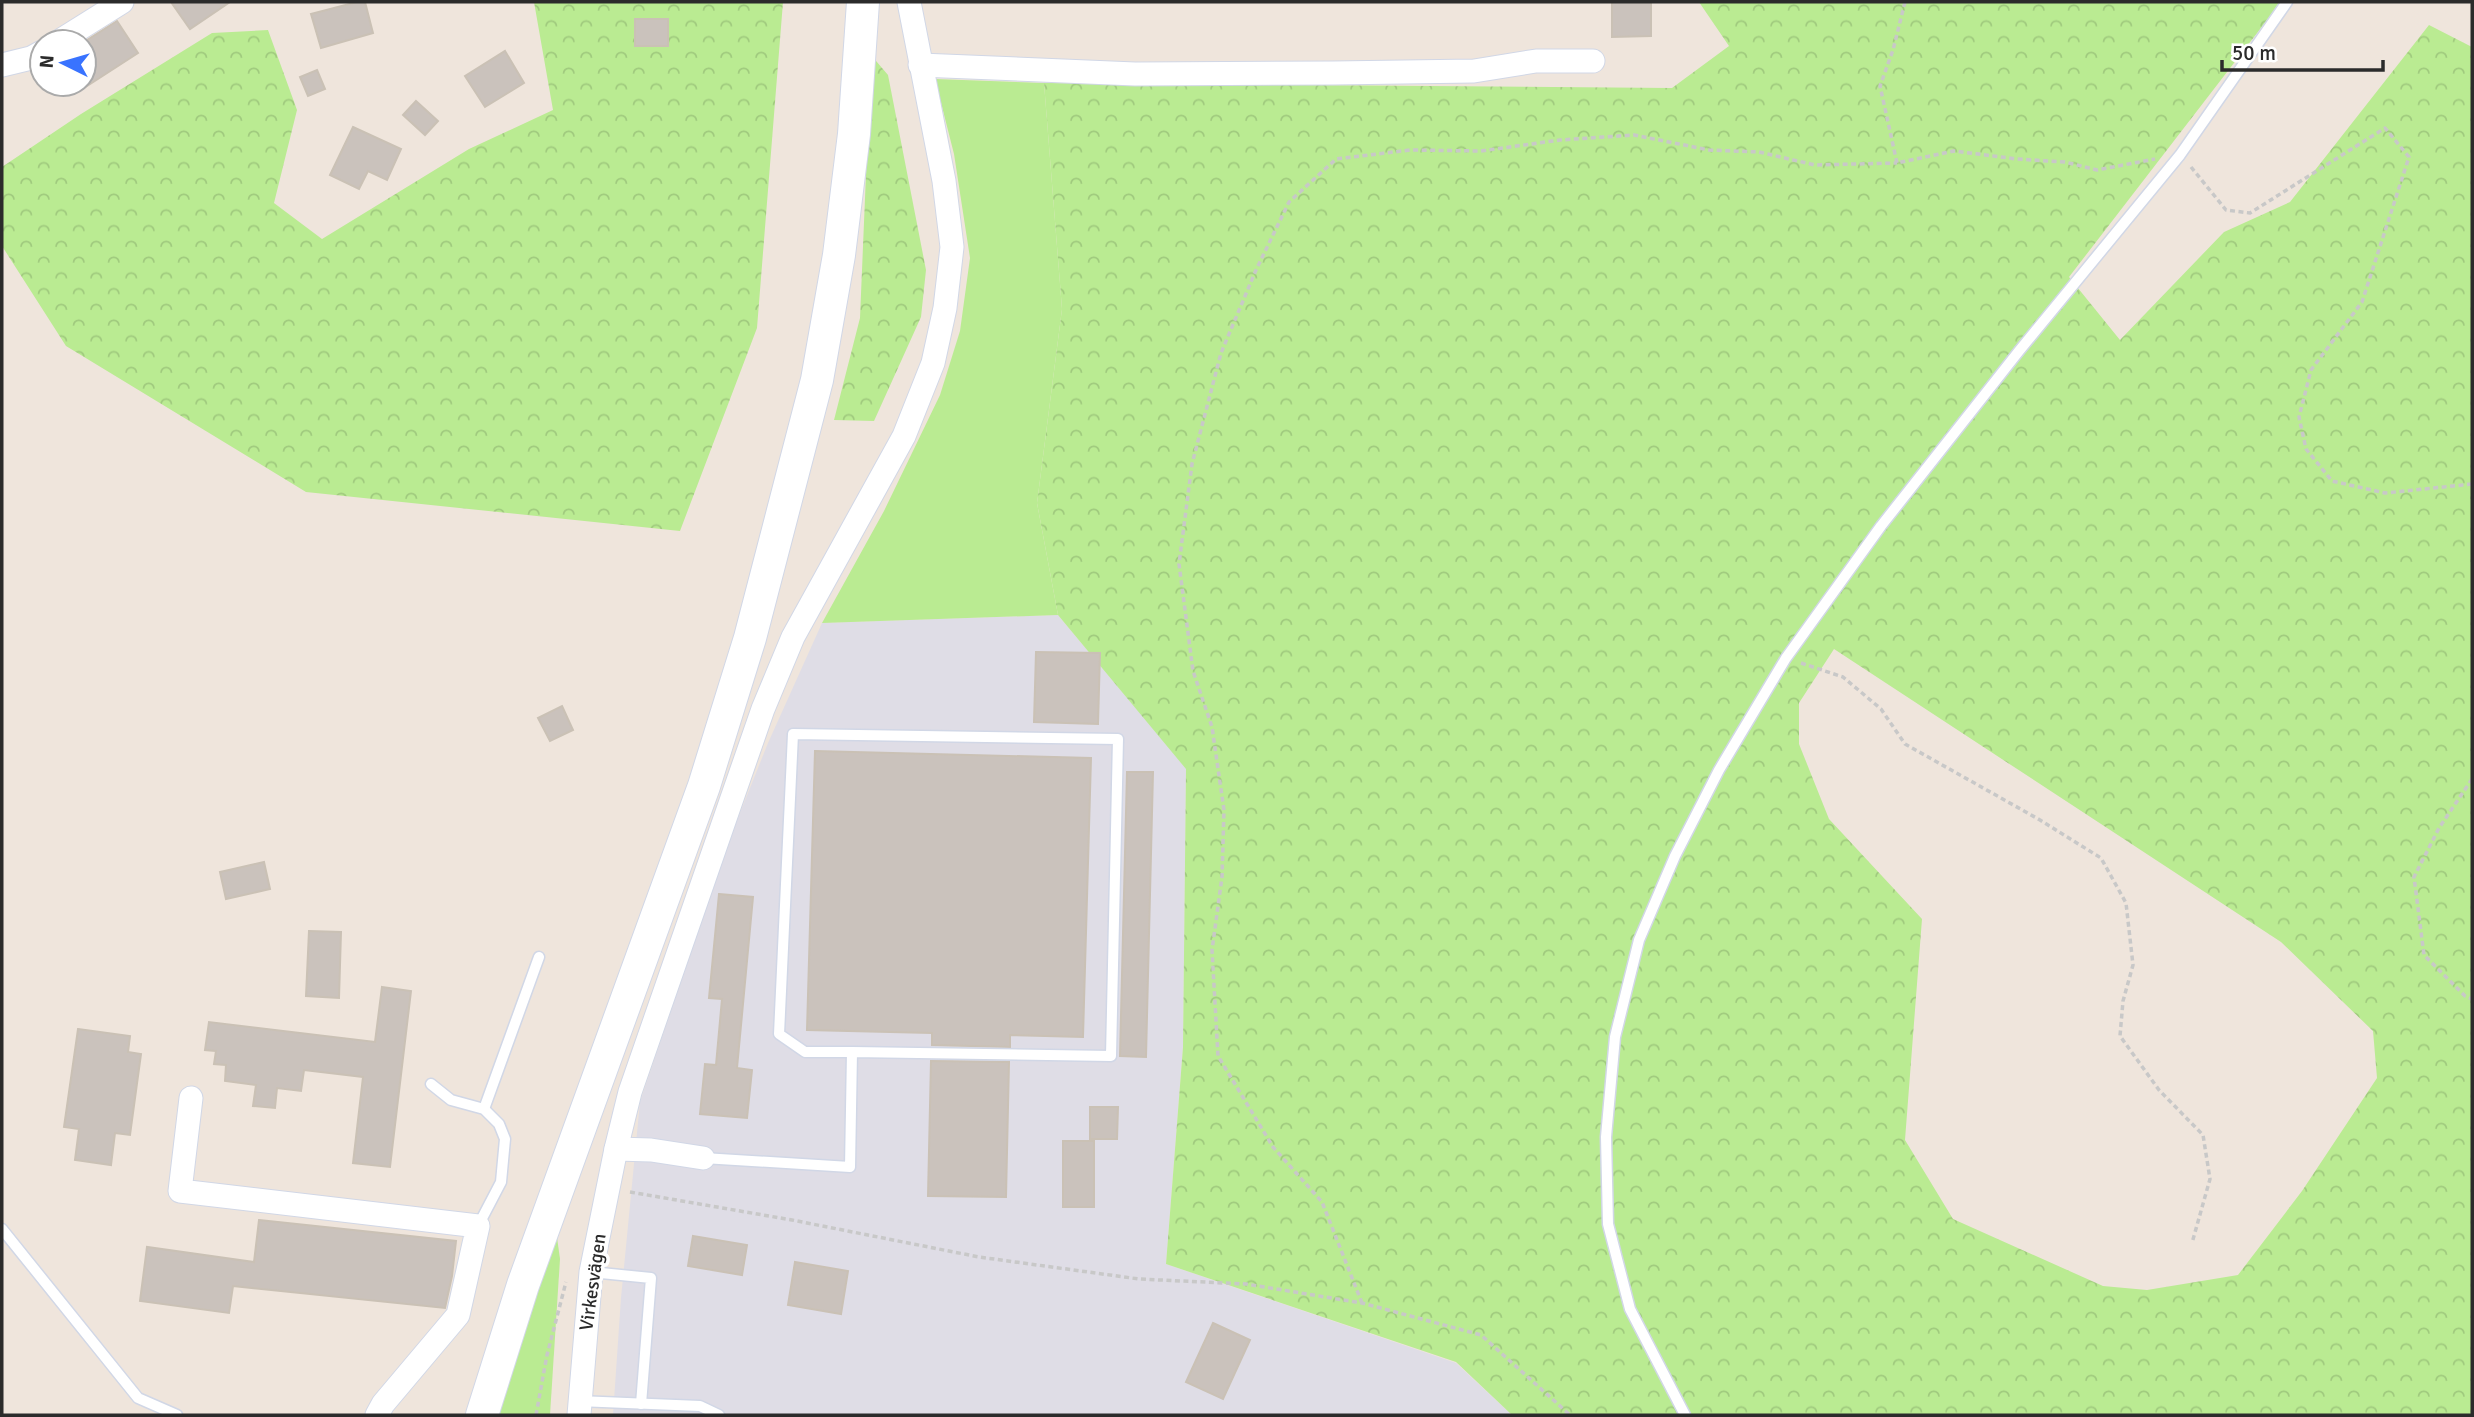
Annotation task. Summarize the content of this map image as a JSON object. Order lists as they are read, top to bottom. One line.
{"streets":{"street":["Virkesvägen"]},"scale_bar":"50 m","north":"left"}
